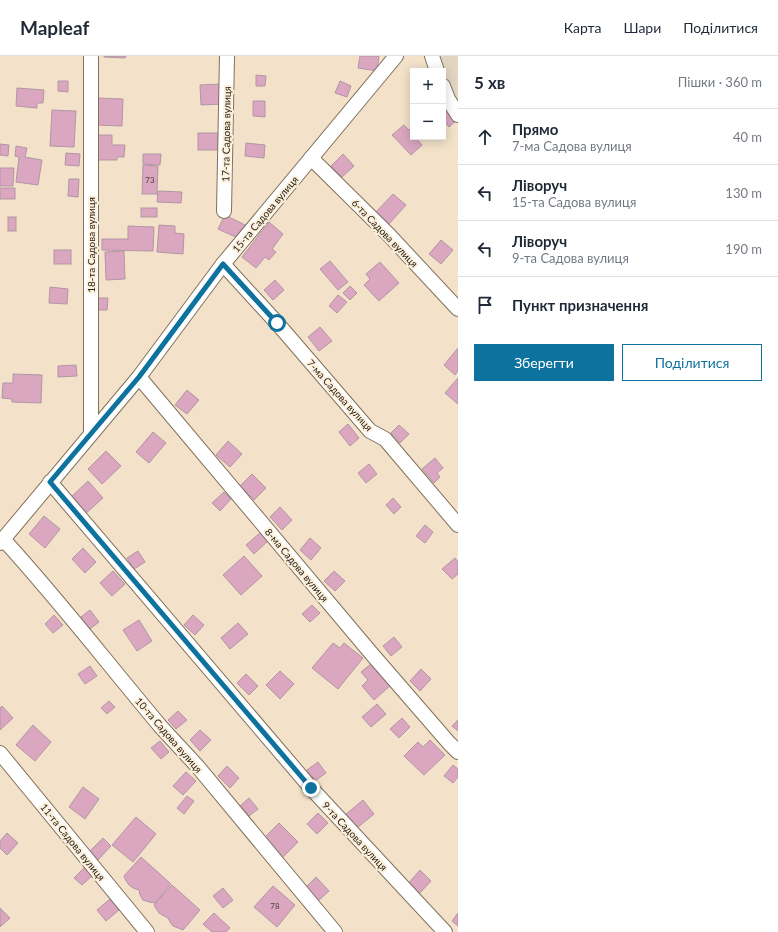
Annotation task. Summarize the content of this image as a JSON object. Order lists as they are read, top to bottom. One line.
{"streets":{"street":["17-та Садова вулиця","15-та Садова вулиця","6-та Садова вулиця","18-та Садова вулиця","7-ма Садова вулиця","8-ма Садова вулиця","10-та Садова вулиця","9-та Садова вулиця","11-та Садова вулиця"]},"crossings":[["15-та Садова вулиця","6-та Садова вулиця"],["15-та Садова вулиця","18-та Садова вулиця"],["15-та Садова вулиця","7-ма Садова вулиця"],["15-та Садова вулиця","8-ма Садова вулиця"],["15-та Садова вулиця","10-та Садова вулиця"],["15-та Садова вулиця","9-та Садова вулиця"]],"house_numbers":["73","78"],"page":{"header":"Mapleaf","nav":["Карта","Шари","Поділитися"],"heading":["5 хв","Пішки · 360 m"],"map_buttons":["+","−"],"list":[["Прямо","7-ма Садова вулиця","40 m"],["Ліворуч","15-та Садова вулиця","130 m"],["Ліворуч","9-та Садова вулиця","190 m"],"Пункт призначення"],"buttons":["Зберегти","Поділитися"]}}
